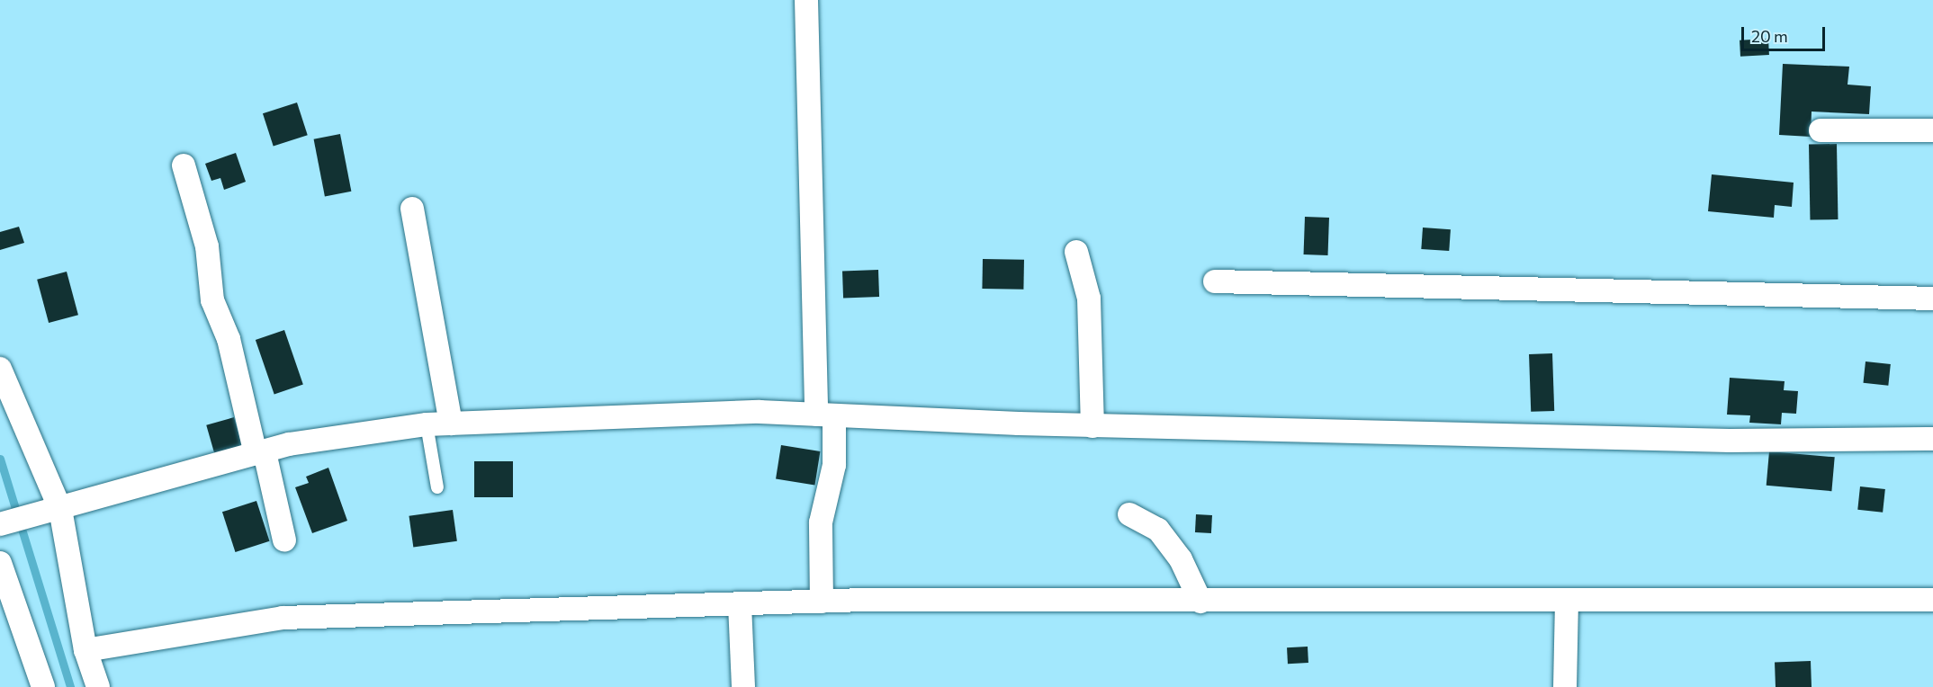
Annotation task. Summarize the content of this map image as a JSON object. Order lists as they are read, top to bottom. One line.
{"scale_bar":"20 m"}
